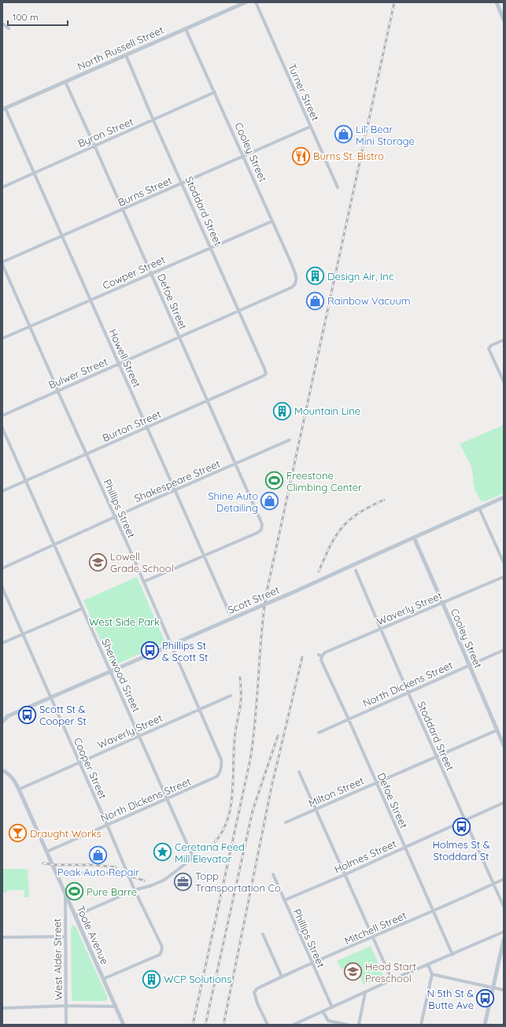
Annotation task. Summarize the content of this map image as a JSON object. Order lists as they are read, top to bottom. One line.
{"streets":{"street":["North Russell Street","Turner Street","Byron Street","Cooley Street","Burns Street","Stoddard Street","Cowper Street","Defoe Street","Howell Street","Bulwer Street","Burton Street","Shakespeare Street","Phillips Street","Scott Street","Waverly Street","Sherwood Street","North Dickens Street","Cooper Street","Milton Street","Holmes Street","Mitchell Street","Toole Avenue","West Alder Street"]},"crossings":[["North Russell Street","Cooley Street"],["North Russell Street","Stoddard Street"],["North Russell Street","Defoe Street"],["North Russell Street","Howell Street"],["Turner Street","Burns Street"],["Byron Street","Cooley Street"],["Byron Street","Stoddard Street"],["Byron Street","Defoe Street"],["Byron Street","Howell Street"],["Cooley Street","Burns Street"],["Cooley Street","Cowper Street"],["Cooley Street","Bulwer Street"],["Cooley Street","Scott Street"],["Cooley Street","Waverly Street"],["Cooley Street","North Dickens Street"],["Cooley Street","Milton Street"],["Burns Street","Stoddard Street"],["Burns Street","Defoe Street"],["Burns Street","Howell Street"],["Burns Street","Phillips Street"],["Stoddard Street","Cowper Street"],["Stoddard Street","Bulwer Street"],["Stoddard Street","Burton Street"],["Stoddard Street","Waverly Street"],["Stoddard Street","North Dickens Street"],["Stoddard Street","Milton Street"],["Stoddard Street","Holmes Street"],["Stoddard Street","Mitchell Street"],["Cowper Street","Defoe Street"],["Cowper Street","Howell Street"],["Cowper Street","Phillips Street"],["Defoe Street","Howell Street"],["Defoe Street","Bulwer Street"],["Defoe Street","Burton Street"],["Defoe Street","Shakespeare Street"],["Defoe Street","Waverly Street"],["Defoe Street","North Dickens Street"],["Defoe Street","Milton Street"],["Defoe Street","Holmes Street"],["Defoe Street","Mitchell Street"],["Howell Street","Bulwer Street"],["Howell Street","Burton Street"],["Howell Street","Shakespeare Street"],["Bulwer Street","Phillips Street"],["Burton Street","Phillips Street"],["Burton Street","Sherwood Street"],["Shakespeare Street","Phillips Street"],["Shakespeare Street","Sherwood Street"],["Phillips Street","Scott Street"],["Phillips Street","Waverly Street"],["Phillips Street","North Dickens Street"],["Phillips Street","Holmes Street"],["Phillips Street","Mitchell Street"],["Scott Street","Sherwood Street"],["Scott Street","Cooper Street"],["Waverly Street","Sherwood Street"],["Waverly Street","Cooper Street"],["Waverly Street","Toole Avenue"],["Sherwood Street","North Dickens Street"],["Sherwood Street","Cooper Street"],["North Dickens Street","Cooper Street"],["North Dickens Street","Toole Avenue"],["Cooper Street","Toole Avenue"],["Toole Avenue","West Alder Street"]],"parks":["West Side Park"],"places":{"shop":["Lil' Bear Mini Storage","Rainbow Vacuum","Shine Auto Detailing","Peak Auto Repair"],"restaurant":["Burns St. Bistro"],"building":["Design Air, Inc","Mountain Line","WCP Solutions"],"sports":["Freestone Climbing Center","Pure Barre"],"school or university":["Lowell Grade School","Head Start Preschool"],"bus stop":["Phillips St & Scott St","Scott St & Cooper St","Holmes St & Stoddard St","N 5th St & Butte Ave"],"bar":["Draught Works"],"place":["Ceretana Feed Mill Elevator"],"office":["Topp Transportation Co"]},"scale_bar":"100 m"}
